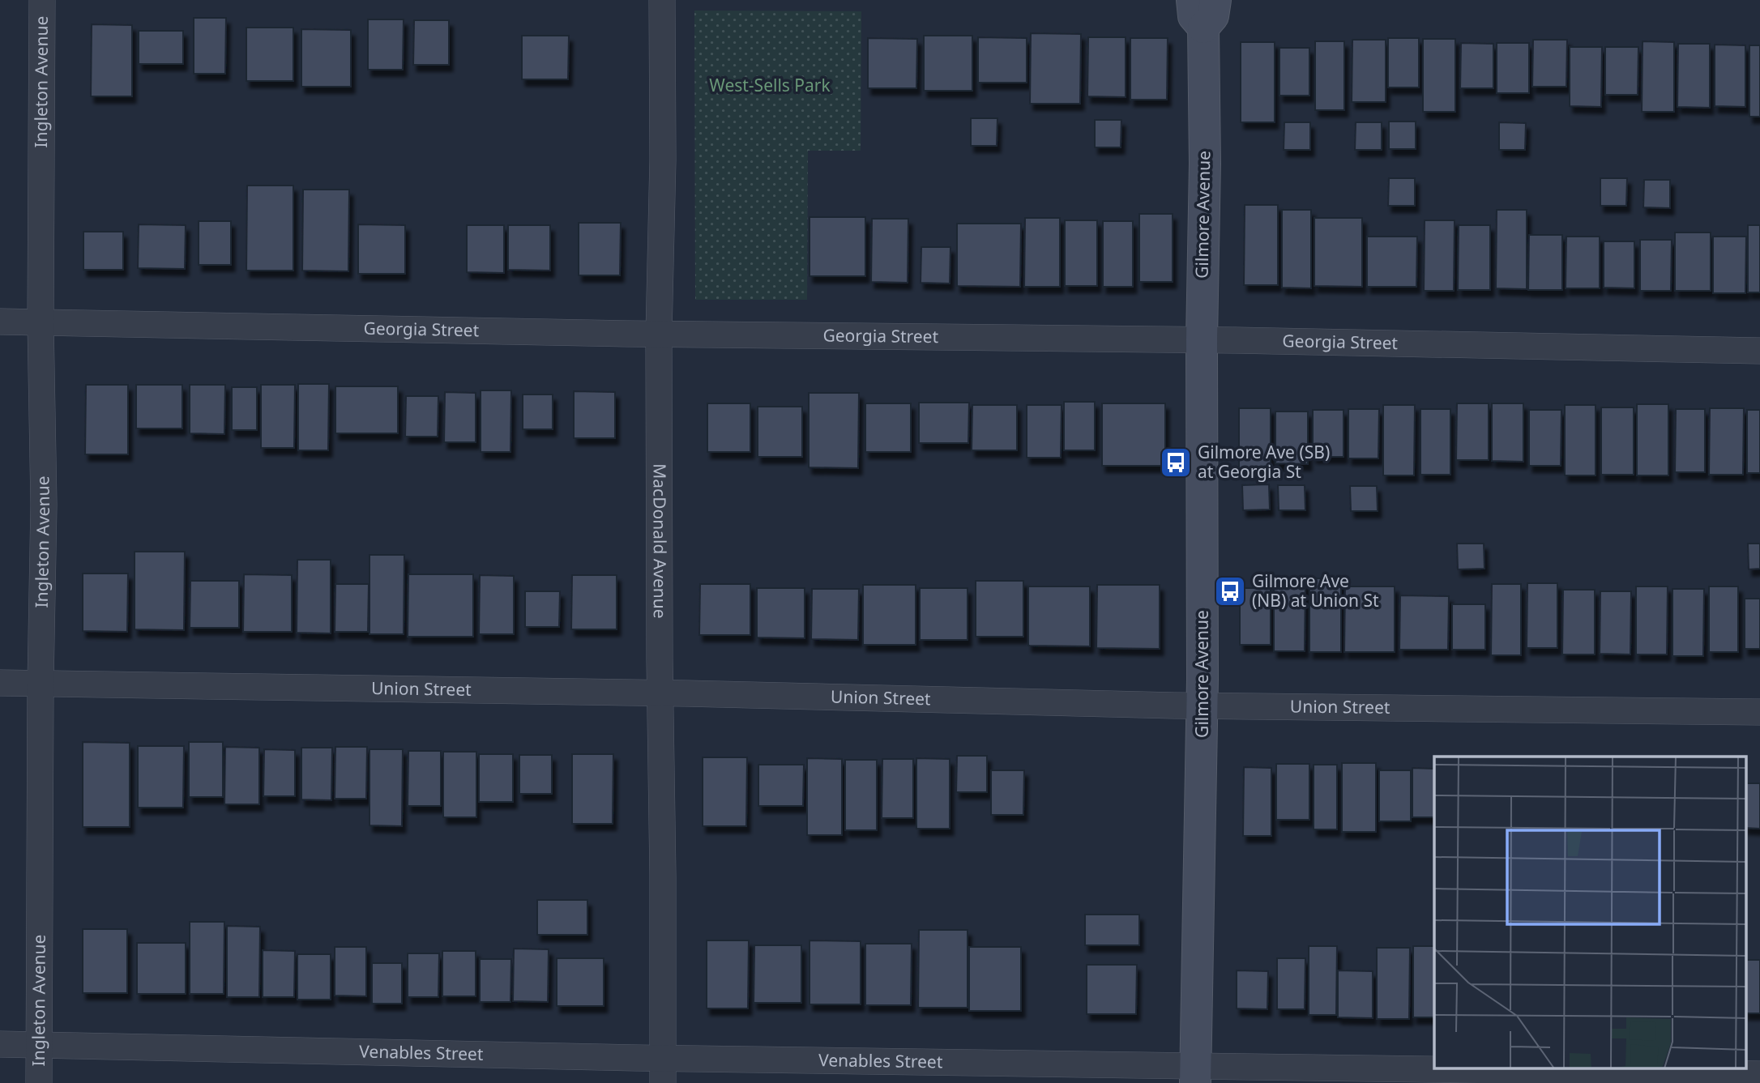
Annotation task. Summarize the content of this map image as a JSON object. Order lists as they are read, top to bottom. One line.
{"streets":{"street":["Ingleton Avenue","Gilmore Avenue","Georgia Street","MacDonald Avenue","Union Street","Venables Street"]},"crossings":[["Ingleton Avenue","Georgia Street"],["Ingleton Avenue","Union Street"],["Ingleton Avenue","Venables Street"],["Gilmore Avenue","Georgia Street"],["Gilmore Avenue","Union Street"],["Gilmore Avenue","Venables Street"],["Georgia Street","MacDonald Avenue"],["MacDonald Avenue","Union Street"],["MacDonald Avenue","Venables Street"]],"parks":["West-Sells Park"],"places":{"bus stop":["Gilmore Ave (SB) at Georgia St","Gilmore Ave (NB) at Union St"]}}
